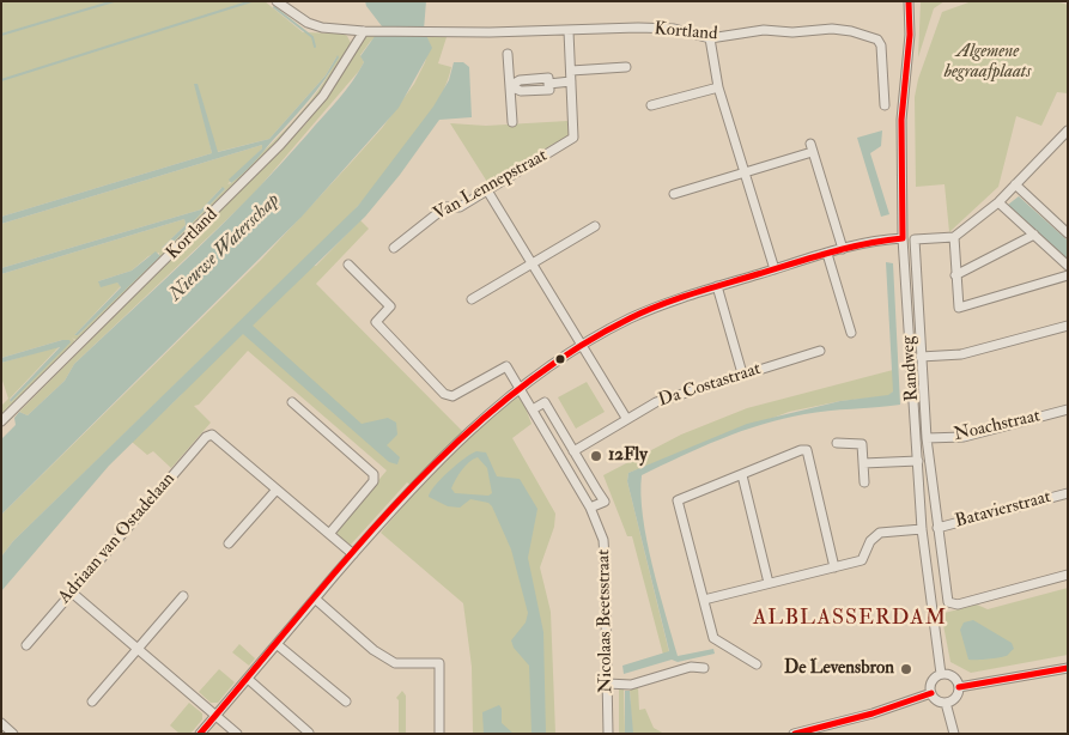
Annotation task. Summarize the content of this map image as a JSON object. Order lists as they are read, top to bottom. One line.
{"streets":{"street":["Kortland","Van Lennepstraat","Randweg","Da Costastraat","Noachstraat","Batavierstraat","Adriaan van Ostadelaan","Nicolaas Beetsstraat"]},"crossings":[["Kortland","Van Lennepstraat"],["Randweg","Noachstraat"],["Randweg","Batavierstraat"]],"districts":["ALBLASSERDAM"],"water":["Nieuwe Waterschap"],"parks":["Algemene begraafplaats"],"places":["12Fly","De Levensbron"]}
